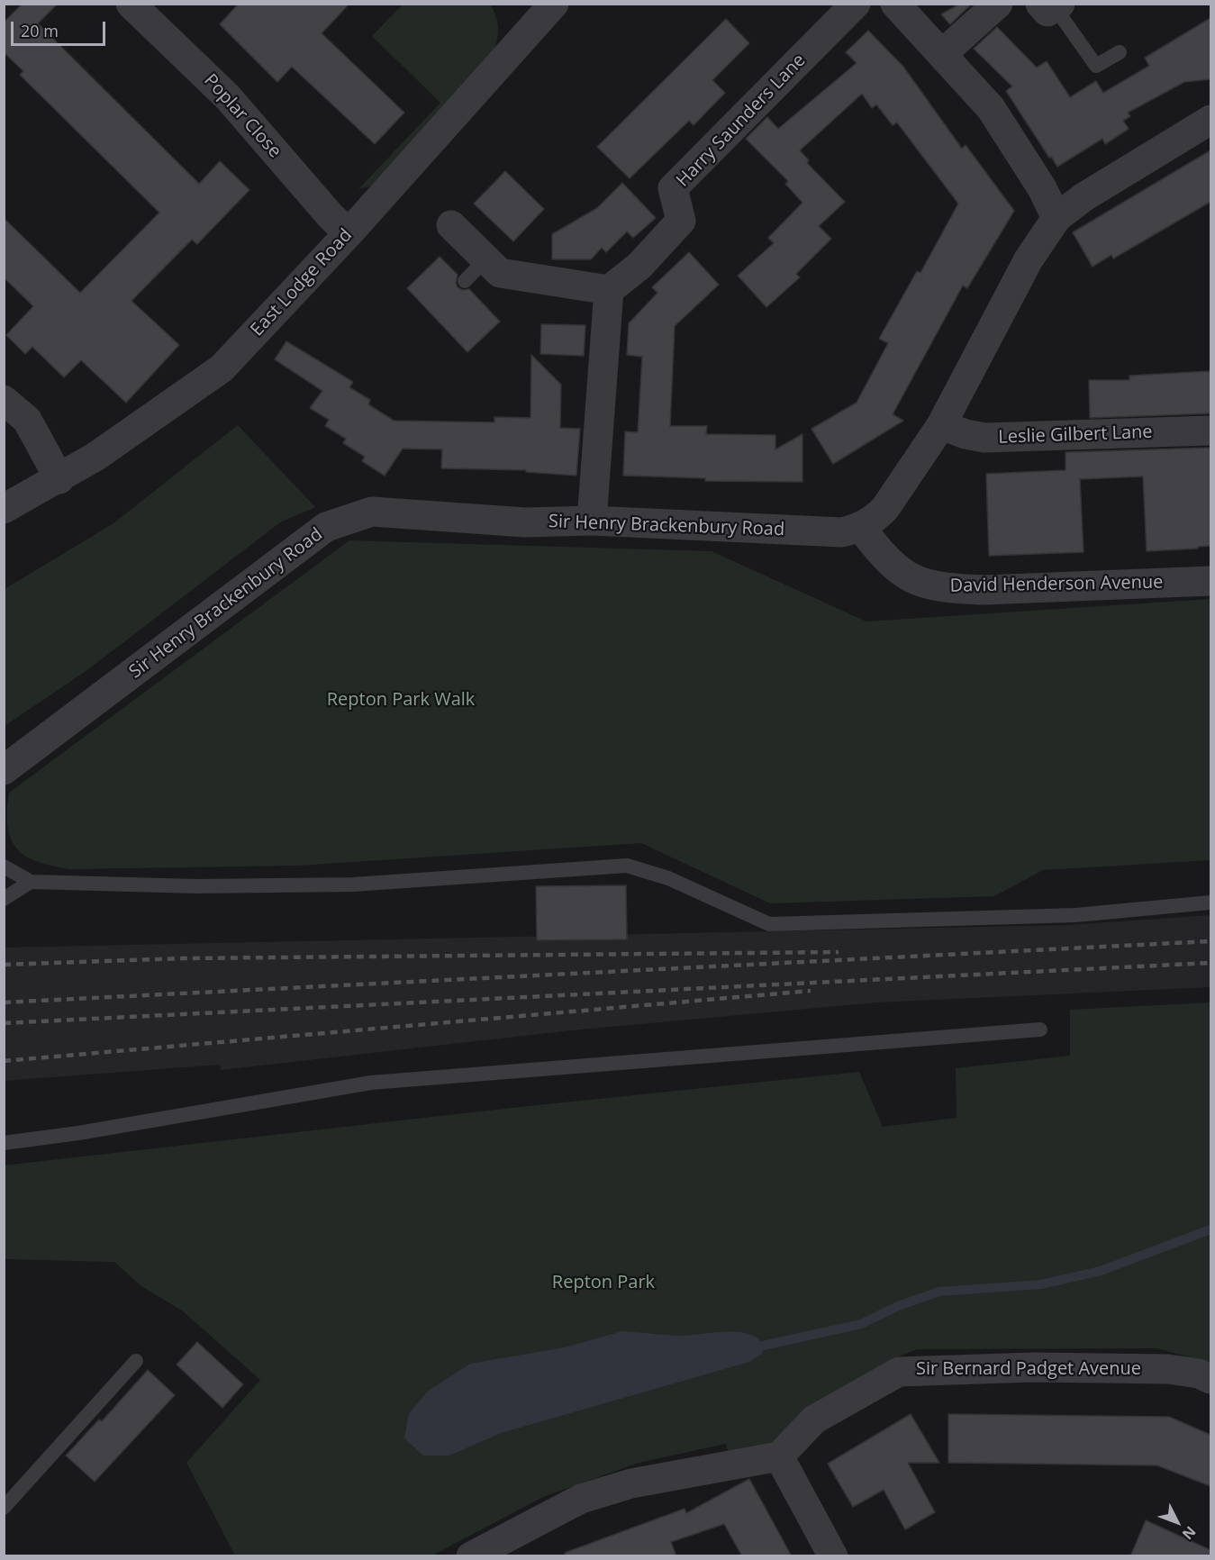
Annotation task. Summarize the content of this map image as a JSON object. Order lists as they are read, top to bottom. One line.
{"streets":{"street":["Poplar Close","Harry Saunders Lane","East Lodge Road","Leslie Gilbert Lane","Sir Henry Brackenbury Road","David Henderson Avenue","Sir Bernard Padget Avenue"]},"crossings":[["Poplar Close","East Lodge Road"],["Leslie Gilbert Lane","Sir Henry Brackenbury Road"],["Sir Henry Brackenbury Road","David Henderson Avenue"]],"parks":["Repton Park Walk","Repton Park"],"scale_bar":"20 m","north":"bottom right"}
